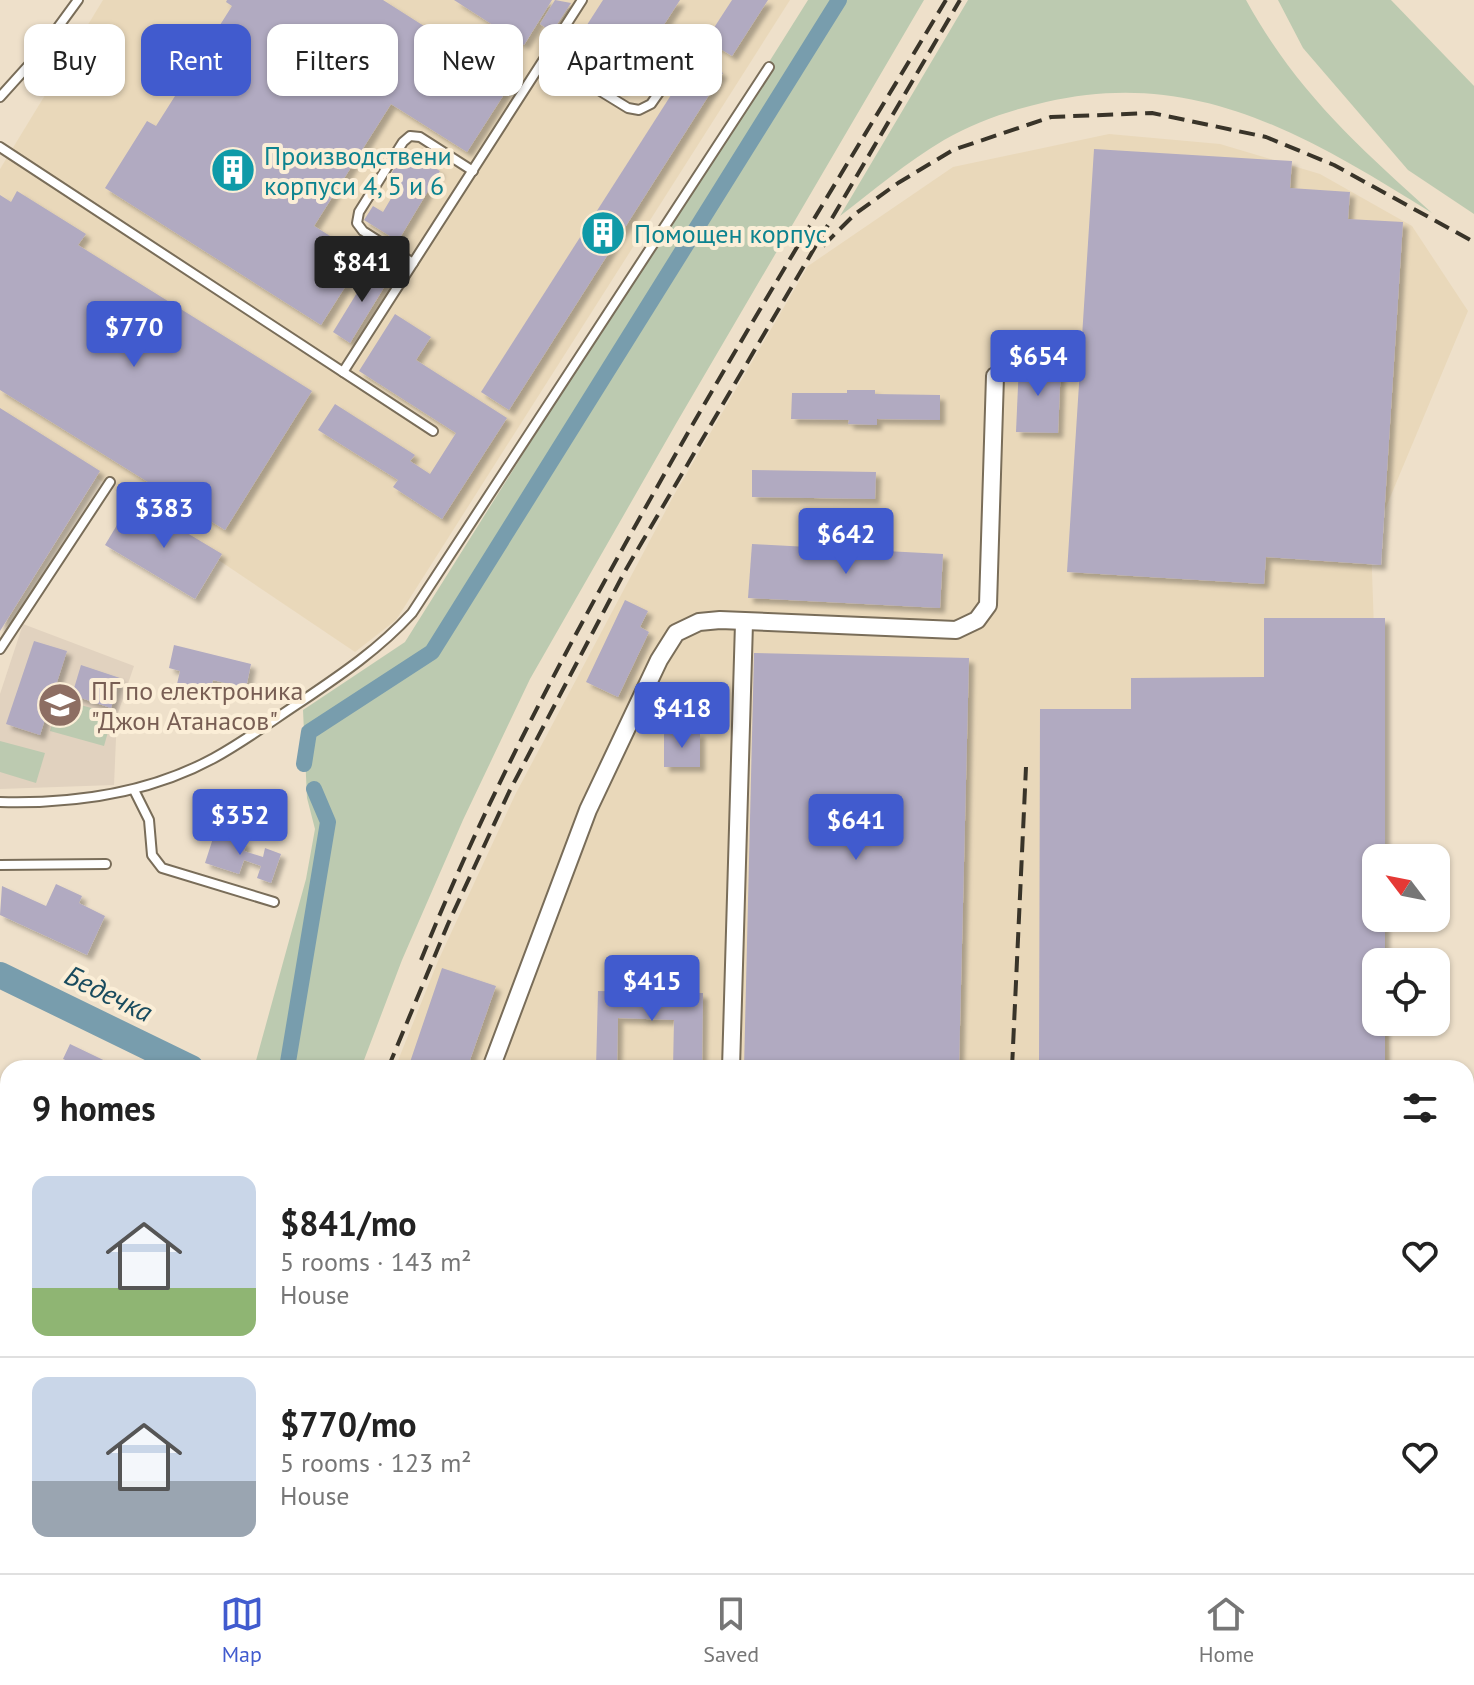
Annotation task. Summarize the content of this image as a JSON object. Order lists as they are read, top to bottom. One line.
{"water":["Бедечка"],"places":{"building":["Производствени корпуси 4, 5 и 6","Помощен корпус"],"school or university":["ПГ по електроника \"Джон Атанасов\""]},"north":"top left","page":{"chip":["Buy","Rent","Filters","New","Apartment"],"price":["$841","$770","$654","$383","$642","$418","$352","$641","$415"],"heading":"9 homes","list":[{"name":"$841/mo","note":"5 rooms · 143 m² · House"},{"name":"$770/mo","note":"5 rooms · 123 m² · House"}],"tabs":["Map","Saved","Home"]}}
